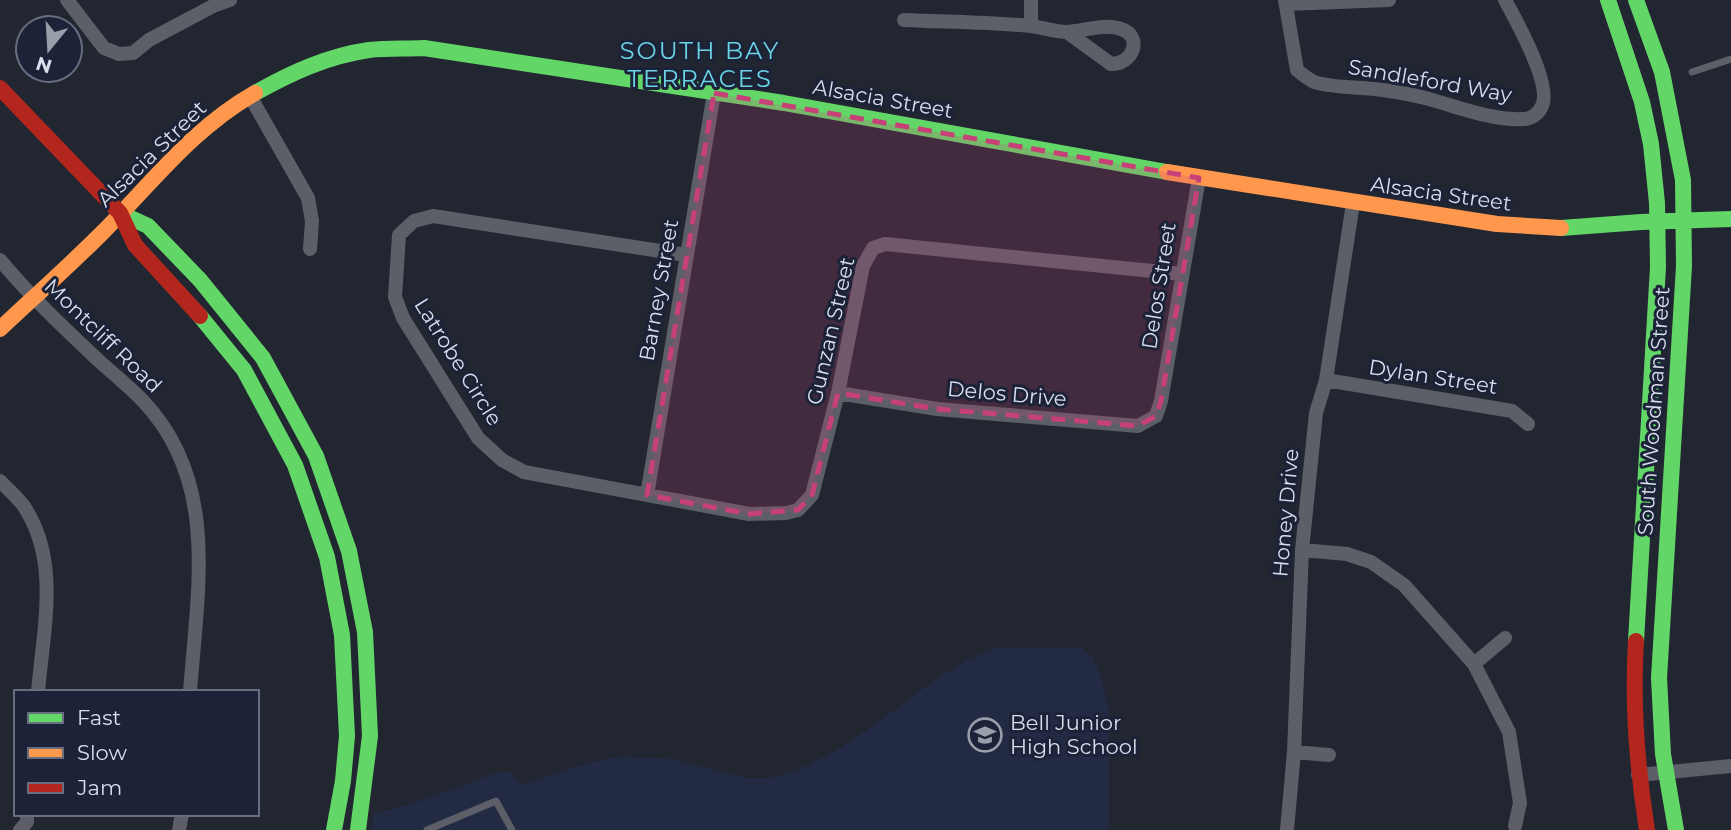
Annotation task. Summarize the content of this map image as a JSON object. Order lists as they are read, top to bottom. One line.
{"streets":{"main road":["Alsacia Street","South Woodman Street"],"street":["Sandleford Way","Delos Street","Barney Street","Gunzan Street","Montcliff Road","Latrobe Circle","Dylan Street","Delos Drive","Honey Drive"]},"crossings":[["Alsacia Street","Delos Street"],["Alsacia Street","Barney Street"],["Alsacia Street","Montcliff Road"],["Alsacia Street","South Woodman Street"],["Alsacia Street","Honey Drive"],["Delos Street","Gunzan Street"],["Delos Street","Delos Drive"],["Barney Street","Latrobe Circle"],["Gunzan Street","Latrobe Circle"],["Gunzan Street","Delos Drive"],["Dylan Street","Honey Drive"]],"districts":["SOUTH BAY TERRACES"],"places":{"school or university":["Bell Junior High School"]},"legend":["Fast","Slow","Jam"],"north":"bottom"}
